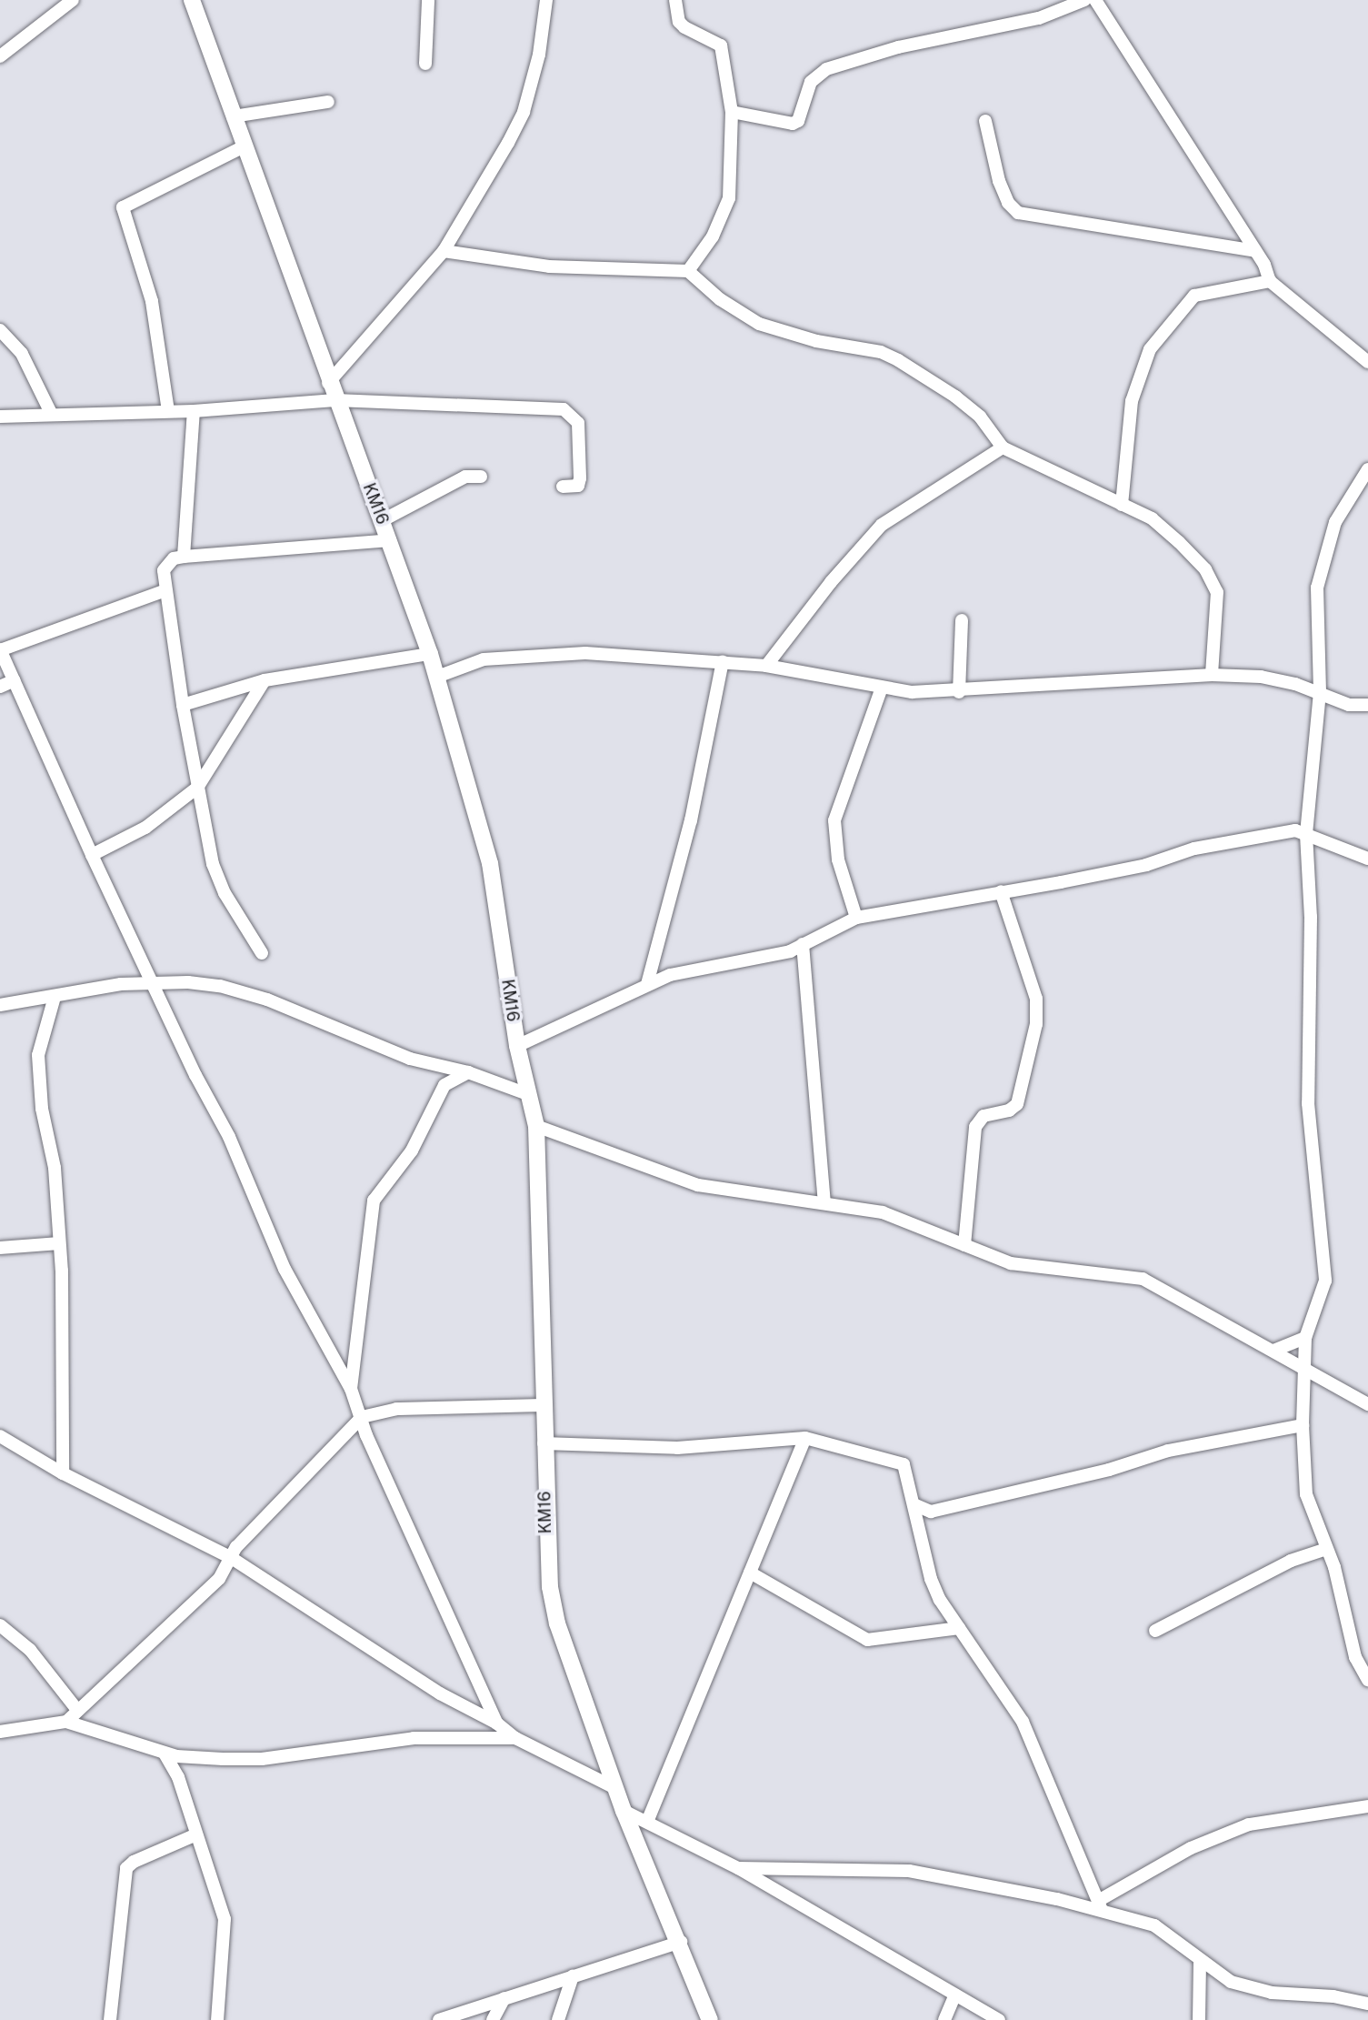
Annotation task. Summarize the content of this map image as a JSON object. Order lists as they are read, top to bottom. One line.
{"streets":{"street":["KM16"]}}
